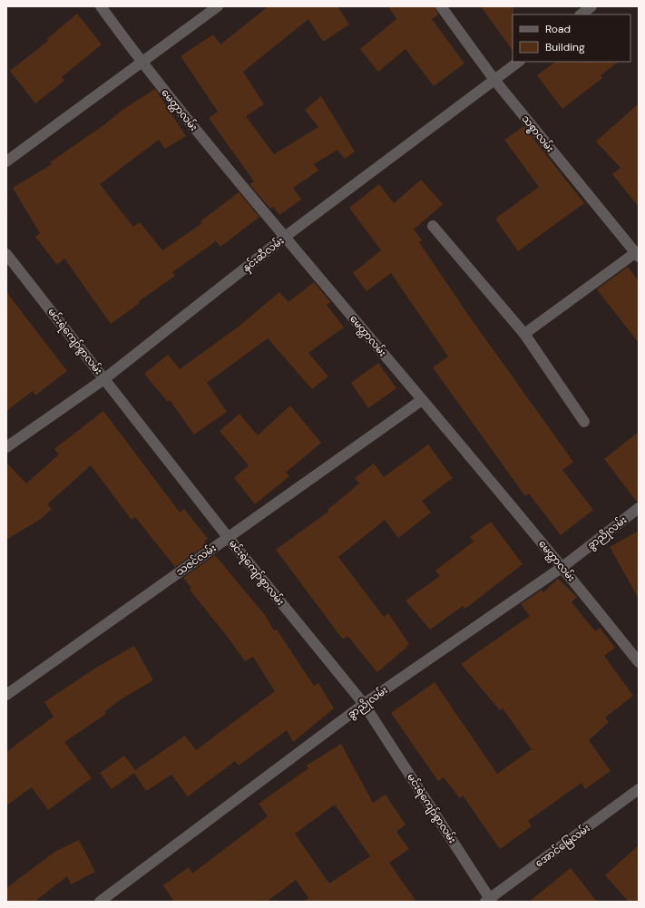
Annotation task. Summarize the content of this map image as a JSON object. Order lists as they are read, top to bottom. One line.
{"streets":{"street":["မေတ္တာလမ်း","သစ္စာလမ်း","နှင်းဆီလမ်း","မင်းရဲကျော်စွာလမ်း","ခွာညိုလမ်း","သဇင်လမ်း","အောင်မြေလမ်း"]},"crossings":[["မေတ္တာလမ်း","နှင်းဆီလမ်း"],["မေတ္တာလမ်း","ခွာညိုလမ်း"],["မေတ္တာလမ်း","သဇင်လမ်း"],["သစ္စာလမ်း","နှင်းဆီလမ်း"],["နှင်းဆီလမ်း","မင်းရဲကျော်စွာလမ်း"],["မင်းရဲကျော်စွာလမ်း","ခွာညိုလမ်း"],["မင်းရဲကျော်စွာလမ်း","သဇင်လမ်း"],["မင်းရဲကျော်စွာလမ်း","အောင်မြေလမ်း"]],"legend":["Road","Building"]}
